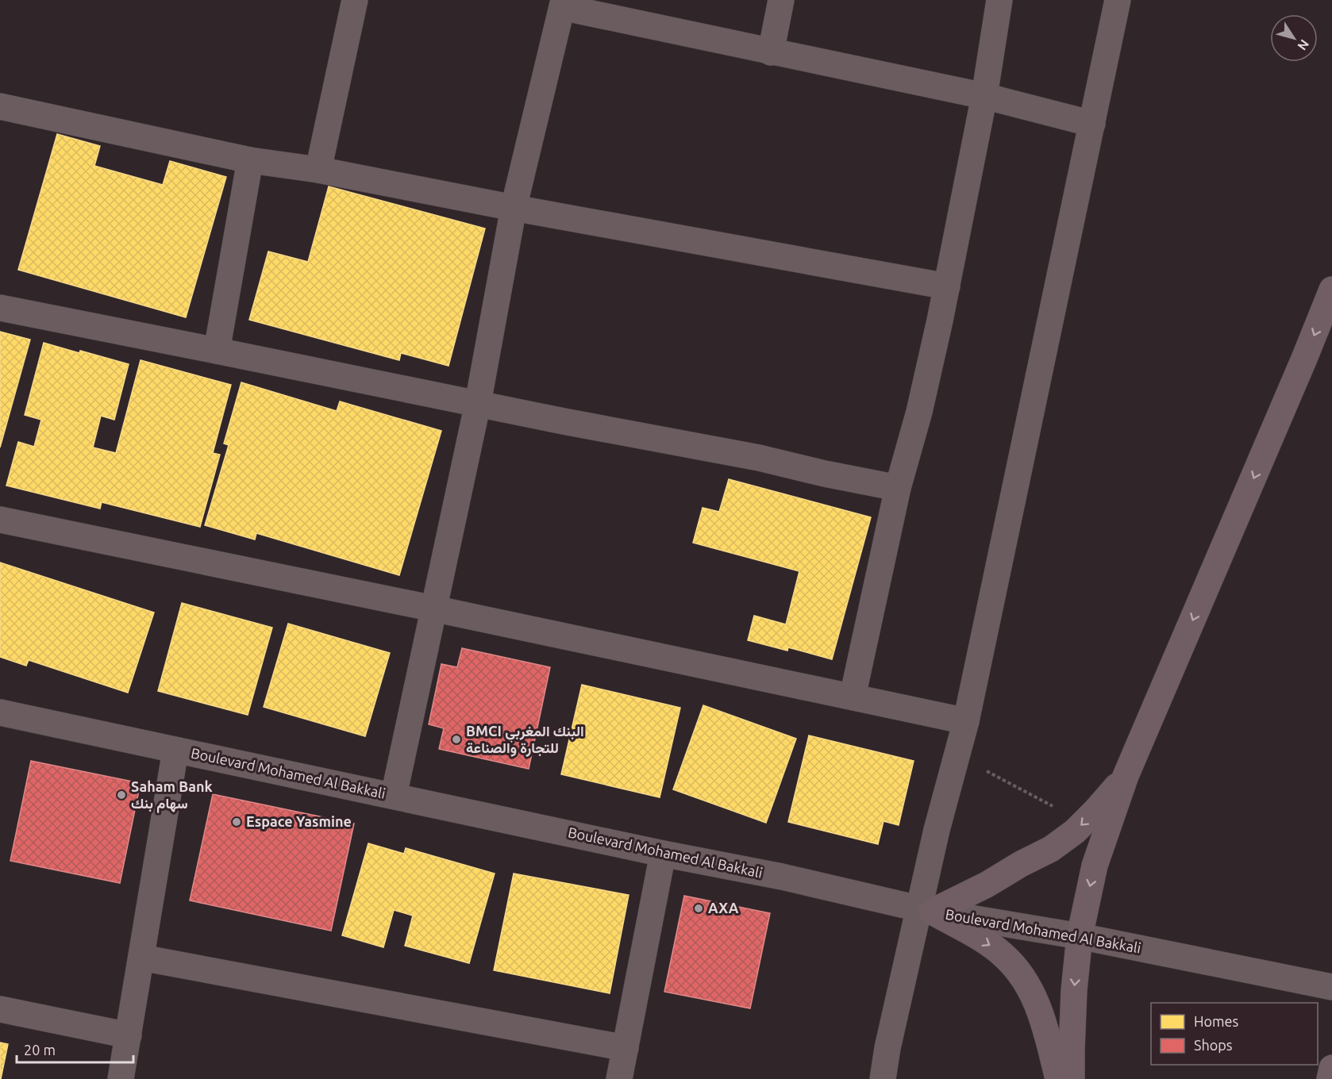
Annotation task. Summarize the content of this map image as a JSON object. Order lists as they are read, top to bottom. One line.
{"streets":{"street":["Boulevard Mohamed Al Bakkali"]},"places":["BMCI البنك المغربي للتجارة والصناعة","Saham Bank سهام بنك","Espace Yasmine","AXA"],"legend":["Homes","Shops"],"scale_bar":"20 m","north":"bottom right"}
